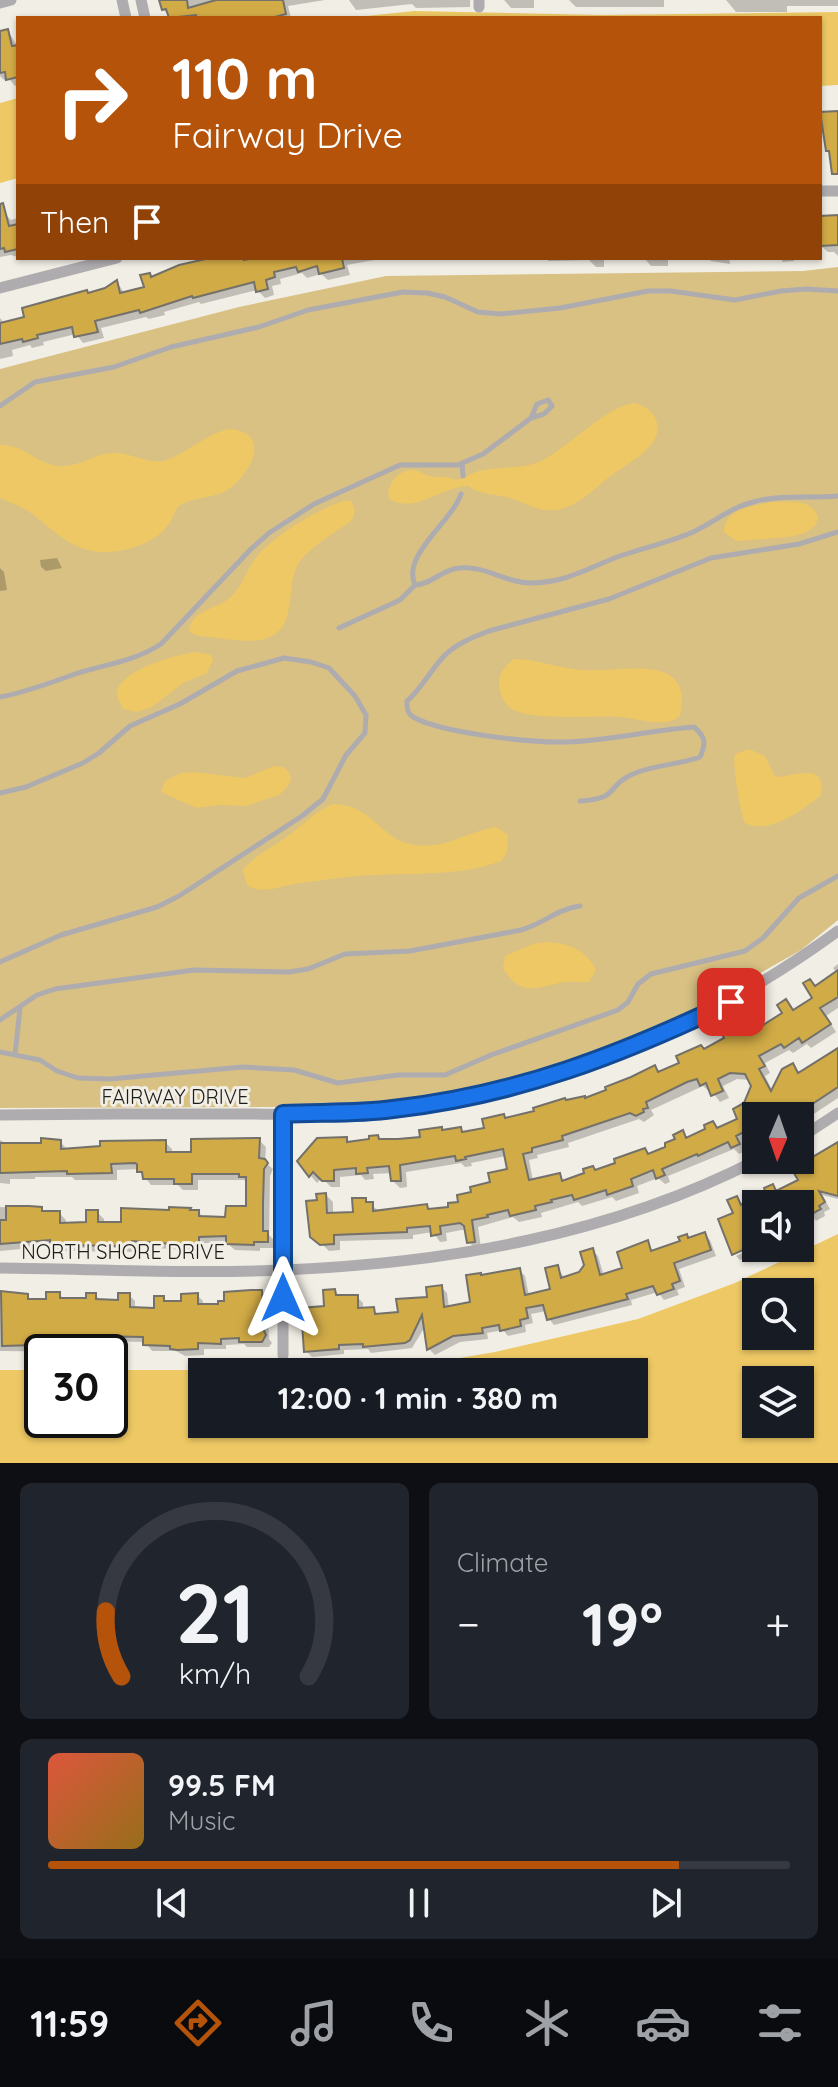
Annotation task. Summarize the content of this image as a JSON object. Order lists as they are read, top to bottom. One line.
{"streets":{"street":["FAIRWAY DRIVE","NORTH SHORE DRIVE"]},"north":"bottom","page":{"turn":["110 m","Fairway Drive"],"then":"Then","limit":"30","trip":"12:00 · 1 min · 380 m","tile":"Climate","heat":["−","19°","+"],"song":["99.5 FM","Music"],"tabs":"11:59","gauge":["21","km/h"]}}
